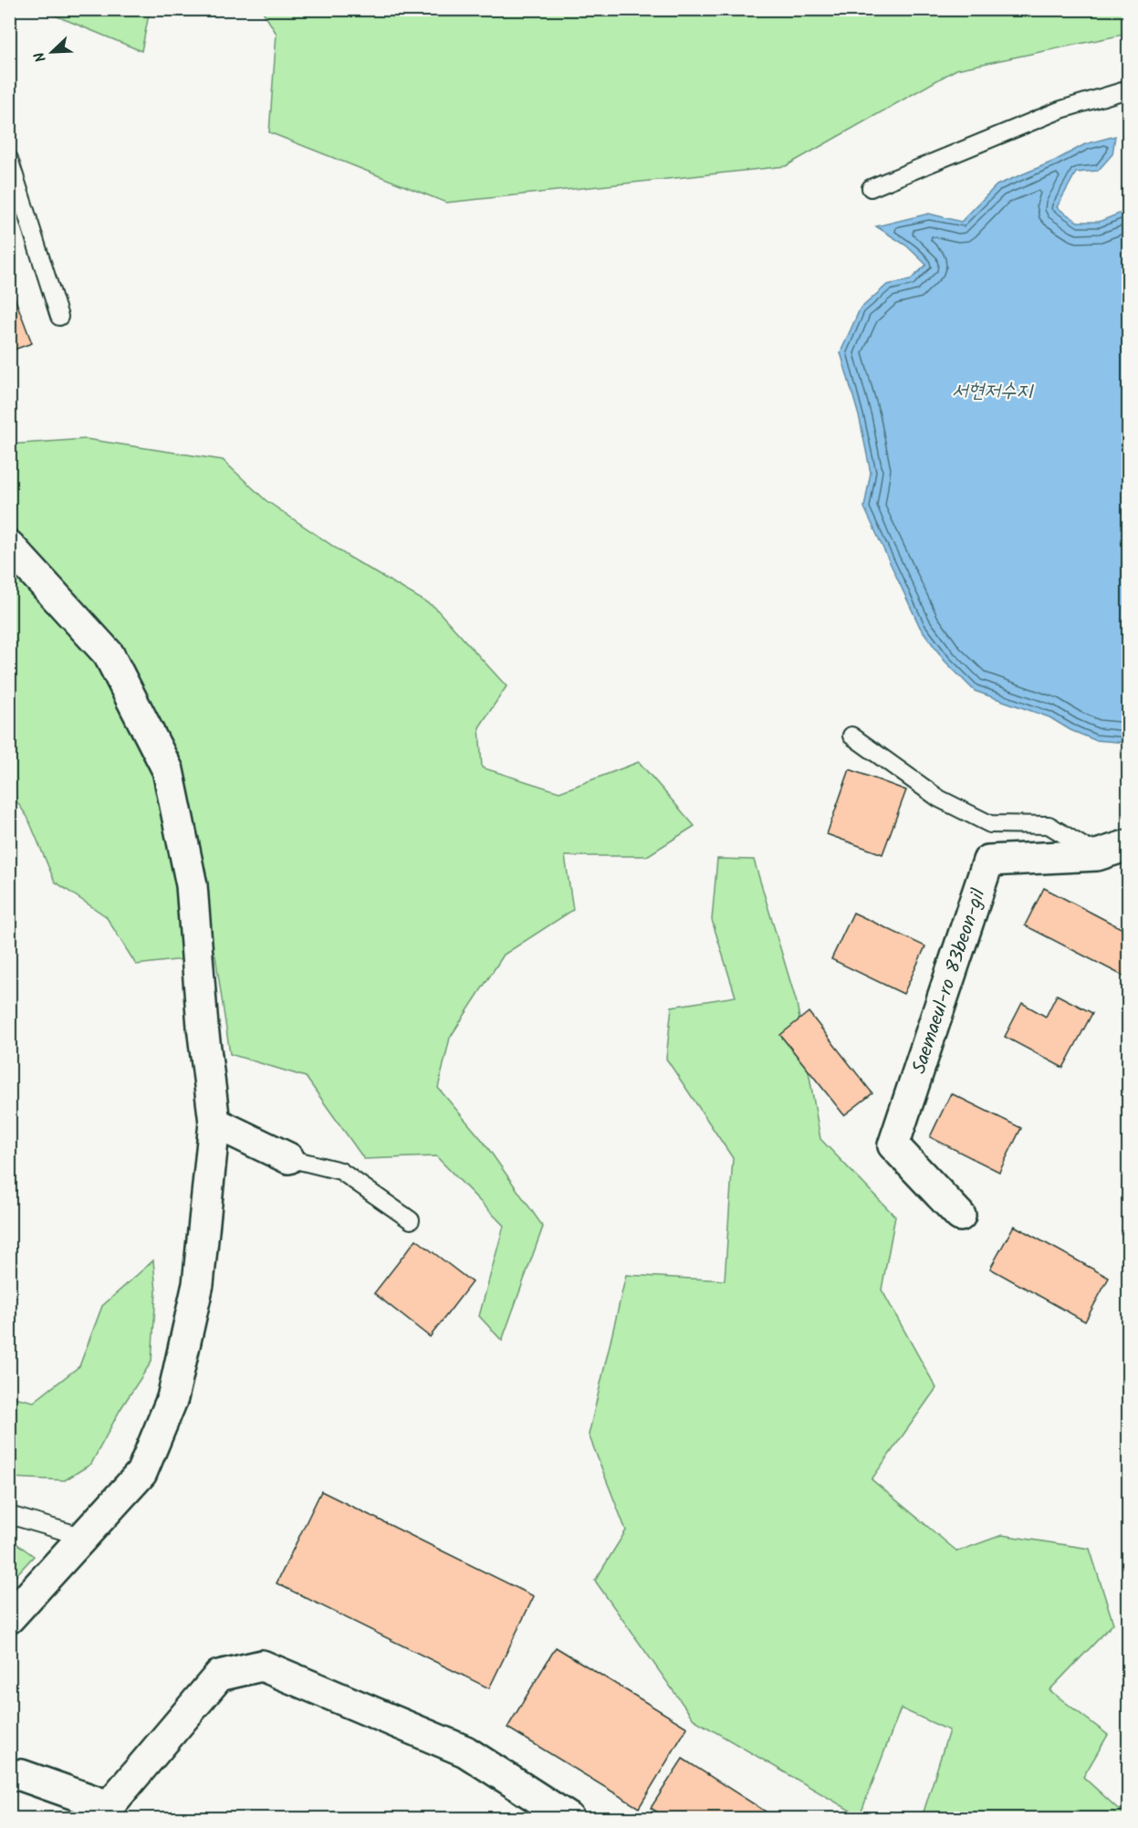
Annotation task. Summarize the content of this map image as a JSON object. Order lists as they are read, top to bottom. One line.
{"streets":{"street":["Saemaeul-ro 83beon-gil"]},"water":["서현저수지"],"north":"bottom left"}
